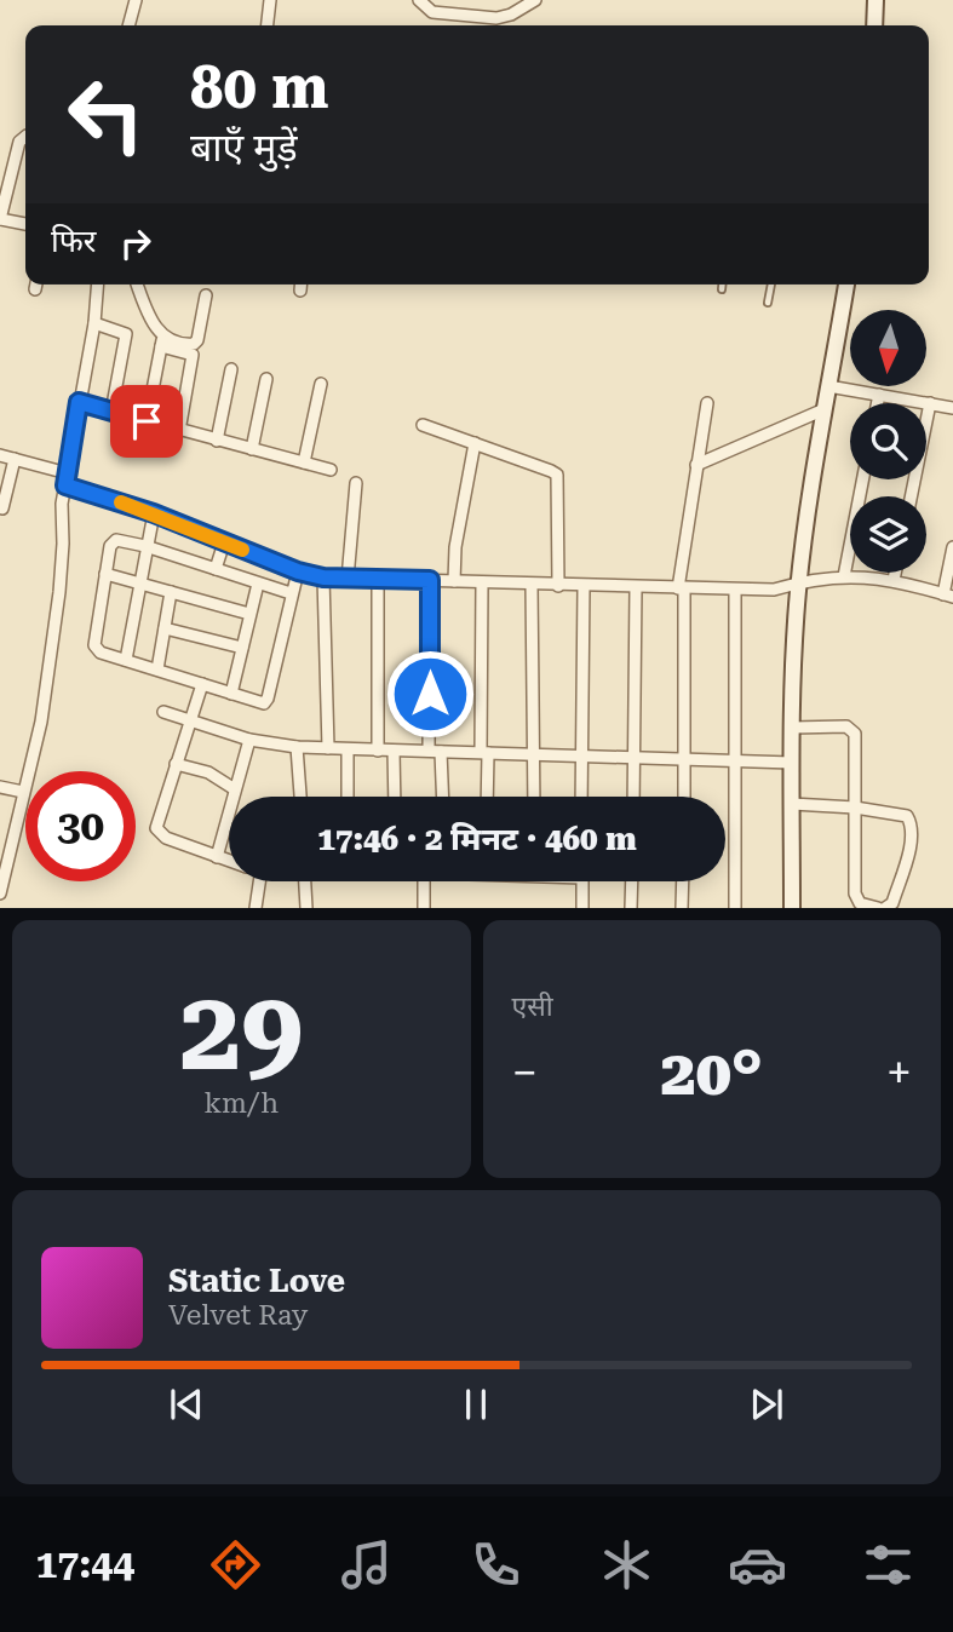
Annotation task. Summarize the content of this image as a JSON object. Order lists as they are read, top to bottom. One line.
{"north":"bottom","page":{"turn":["80 m","बाएँ मुड़ें"],"then":"फिर","limit":"30","trip":"17:46 · 2 मिनट · 460 m","tile":[["29","km/h"],"एसी"],"heat":["−","20°","+"],"song":["Static Love","Velvet Ray"],"tabs":"17:44"}}
